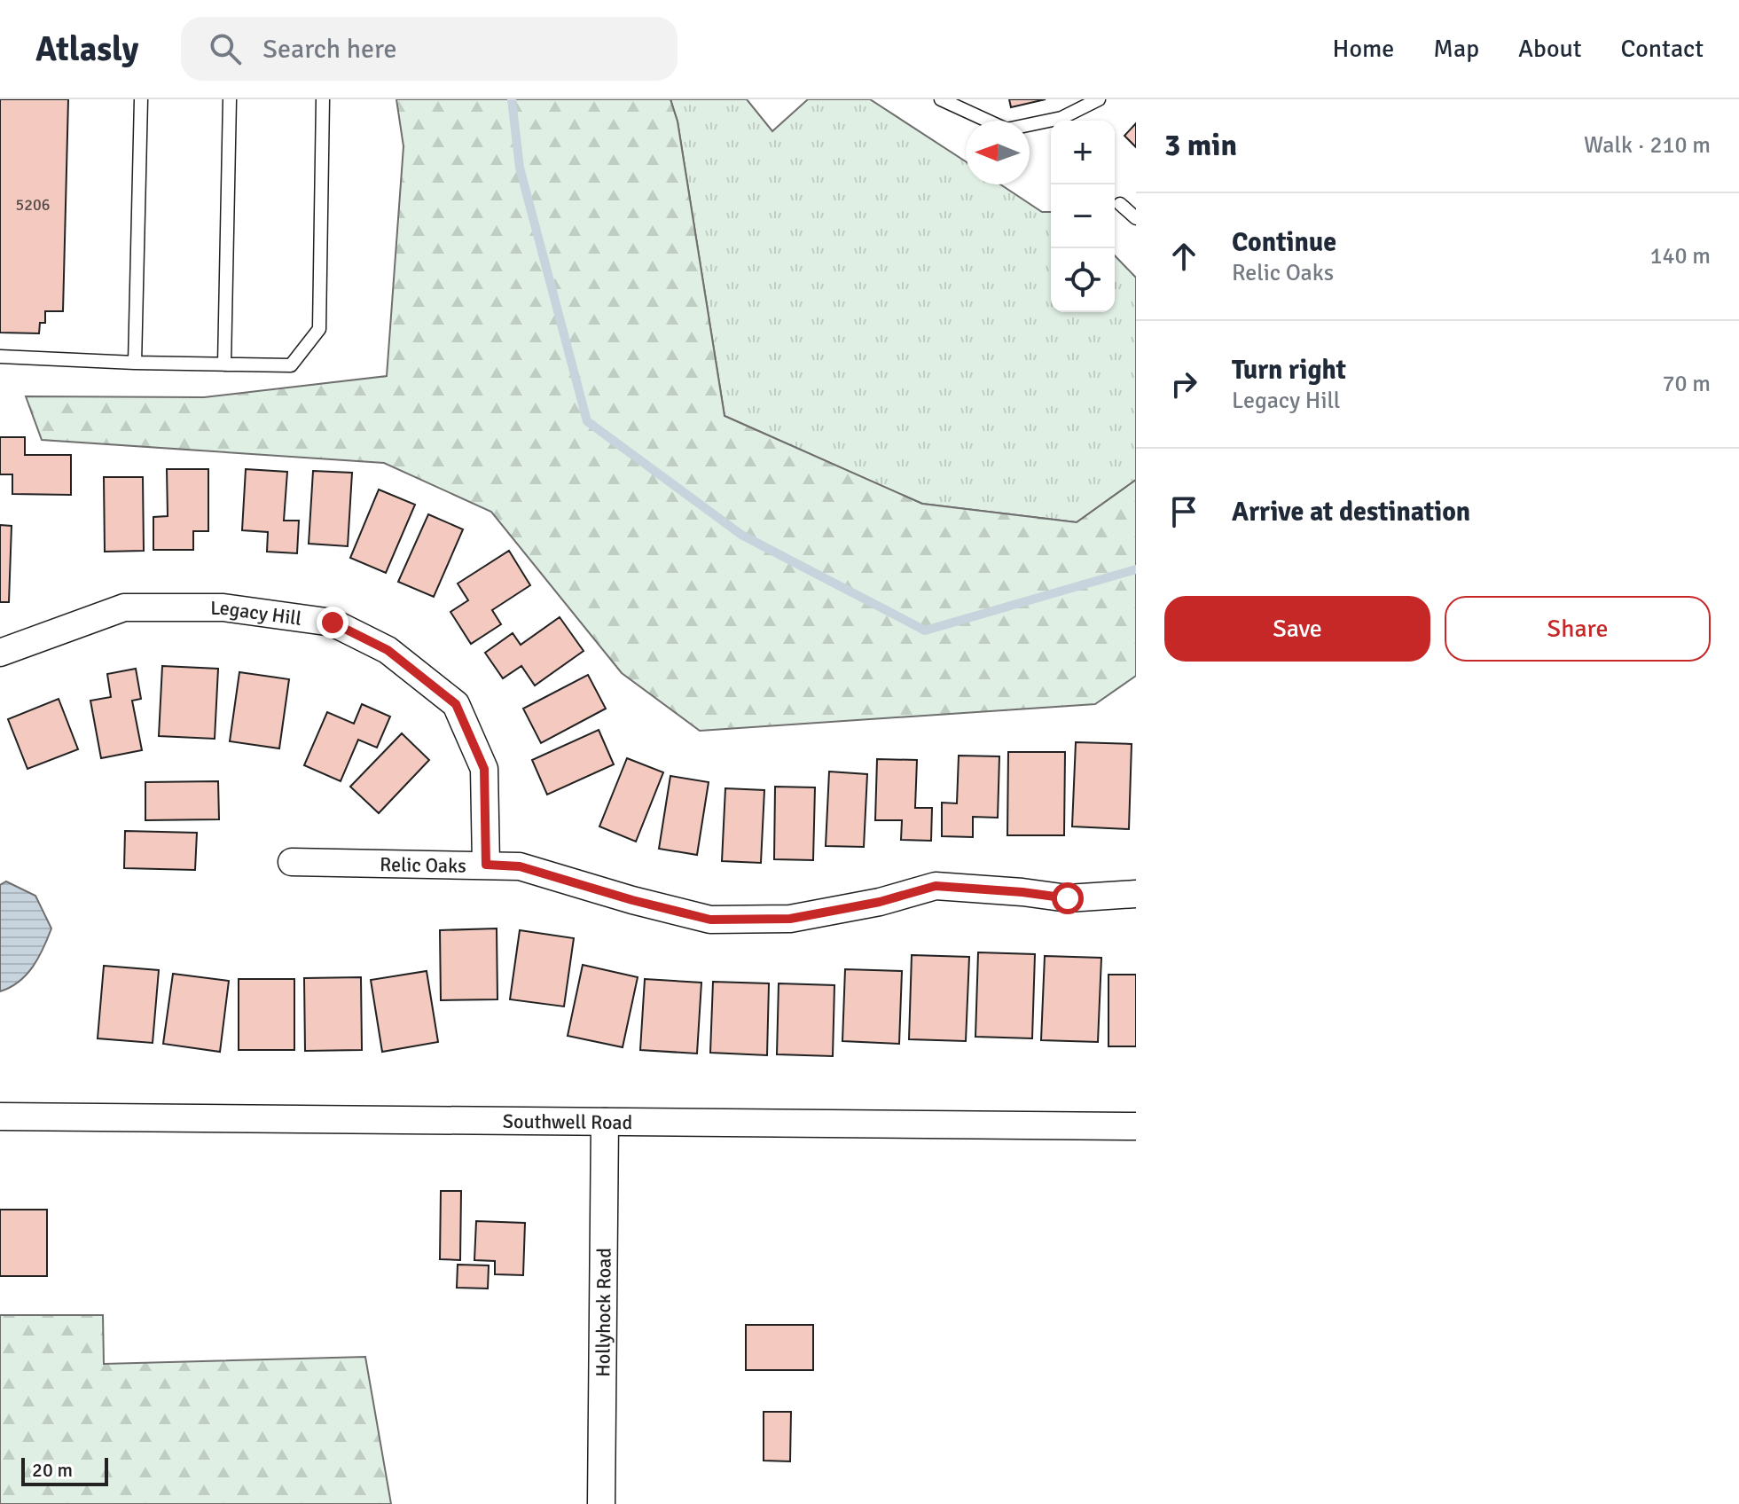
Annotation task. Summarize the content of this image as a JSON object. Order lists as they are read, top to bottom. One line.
{"streets":{"street":["Legacy Hill","Relic Oaks","Southwell Road","Hollyhock Road"]},"crossings":[["Legacy Hill","Relic Oaks"],["Southwell Road","Hollyhock Road"]],"house_numbers":["5206"],"scale_bar":"20 m","north":"left","page":{"header":"Atlasly","search":"Search here","nav":["Home","Map","About","Contact"],"heading":["3 min","Walk · 210 m"],"map_buttons":["+","−"],"list":[["Continue","Relic Oaks","140 m"],["Turn right","Legacy Hill","70 m"],"Arrive at destination"],"buttons":["Save","Share"],"scale":"20 m"}}
